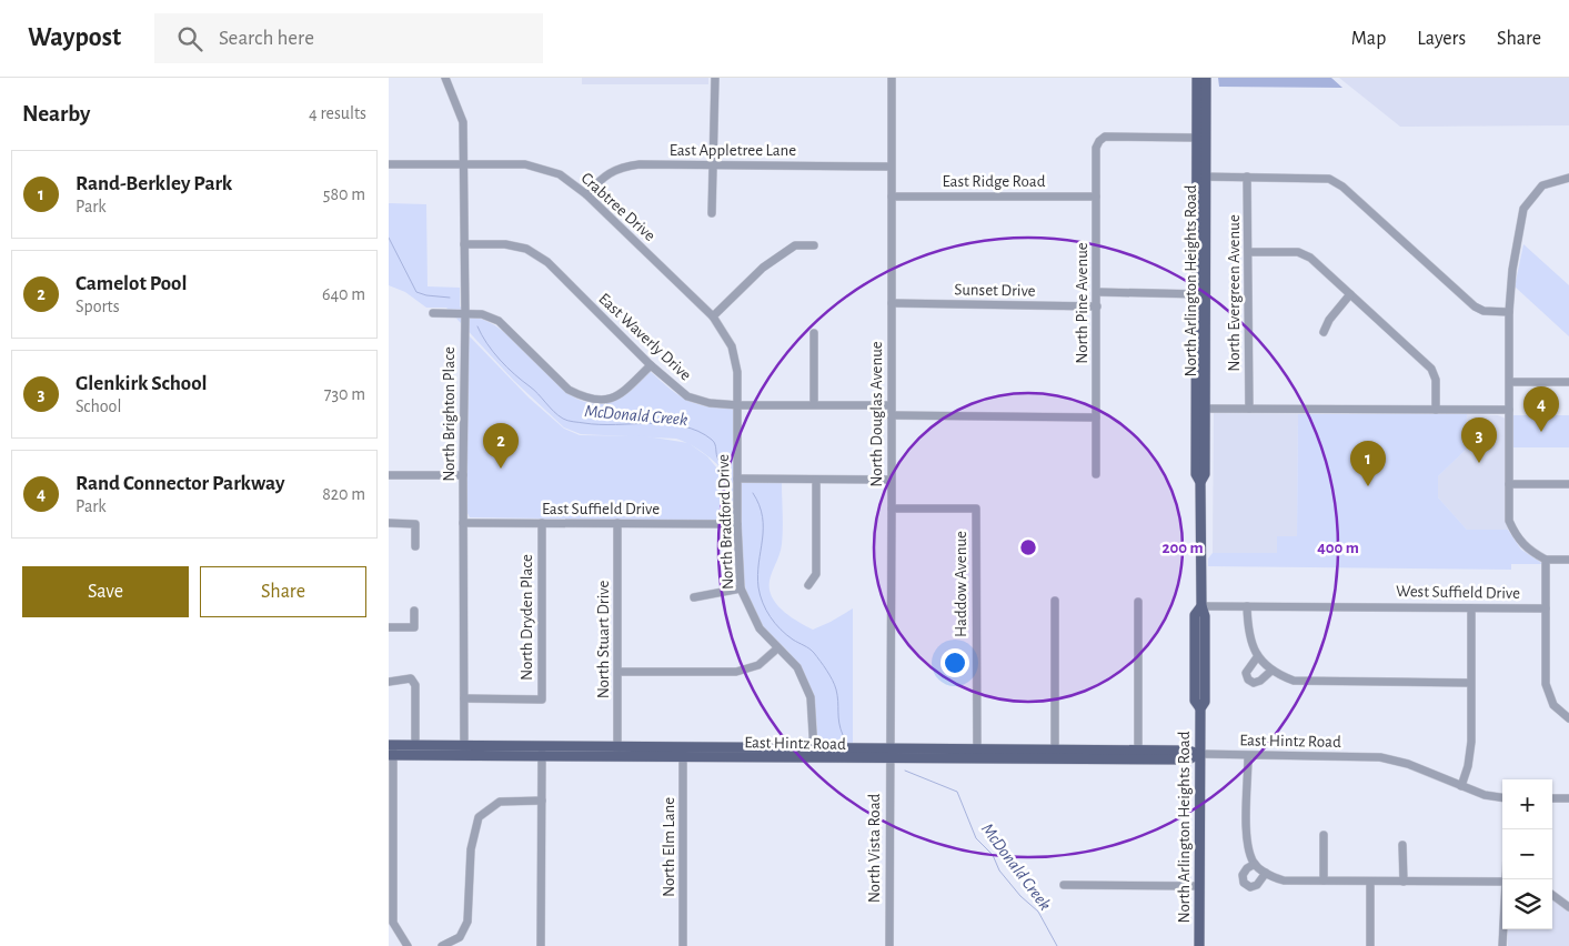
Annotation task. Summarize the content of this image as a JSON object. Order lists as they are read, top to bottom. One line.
{"streets":{"main road":["North Arlington Heights Road","East Hintz Road"],"street":["East Appletree Lane","East Ridge Road","Crabtree Drive","Sunset Drive","North Evergreen Avenue","North Pine Avenue","East Waverly Drive","North Brighton Place","North Douglas Avenue","East Suffield Drive","North Bradford Drive","Haddow Avenue","West Suffield Drive","North Dryden Place","North Stuart Drive","North Elm Lane","North Vista Road"]},"crossings":[["East Appletree Lane","Crabtree Drive"],["East Appletree Lane","North Douglas Avenue"],["East Ridge Road","North Pine Avenue"],["East Ridge Road","North Douglas Avenue"],["Crabtree Drive","East Waverly Drive"],["Crabtree Drive","North Brighton Place"],["Crabtree Drive","North Bradford Drive"],["North Arlington Heights Road","North Pine Avenue"],["North Arlington Heights Road","East Hintz Road"],["Sunset Drive","North Pine Avenue"],["Sunset Drive","North Douglas Avenue"],["East Waverly Drive","North Brighton Place"],["East Waverly Drive","North Douglas Avenue"],["East Waverly Drive","North Bradford Drive"],["North Brighton Place","East Suffield Drive"],["North Brighton Place","North Dryden Place"],["North Brighton Place","East Hintz Road"],["North Douglas Avenue","Haddow Avenue"],["North Douglas Avenue","East Hintz Road"],["North Douglas Avenue","North Vista Road"],["East Suffield Drive","North Bradford Drive"],["East Suffield Drive","North Dryden Place"],["East Suffield Drive","North Stuart Drive"],["North Bradford Drive","East Hintz Road"],["Haddow Avenue","East Hintz Road"],["North Stuart Drive","East Hintz Road"],["East Hintz Road","North Elm Lane"],["East Hintz Road","North Vista Road"]],"water":["McDonald Creek"],"page":{"header":"Waypost","search":"Search here","nav":["Map","Layers","Share"],"heading":["Nearby","4 results"],"list":[{"mark":"1","name":"Rand-Berkley Park","note":"Park","value":"580 m"},{"mark":"2","name":"Camelot Pool","note":"Sports","value":"640 m"},{"mark":"3","name":"Glenkirk School","note":"School","value":"730 m"},{"mark":"4","name":"Rand Connector Parkway","note":"Park","value":"820 m"}],"pins":["4","3","2","1"],"buttons":["Save","Share"],"map_buttons":["+","−"]},"rings":["200 m","400 m"]}
